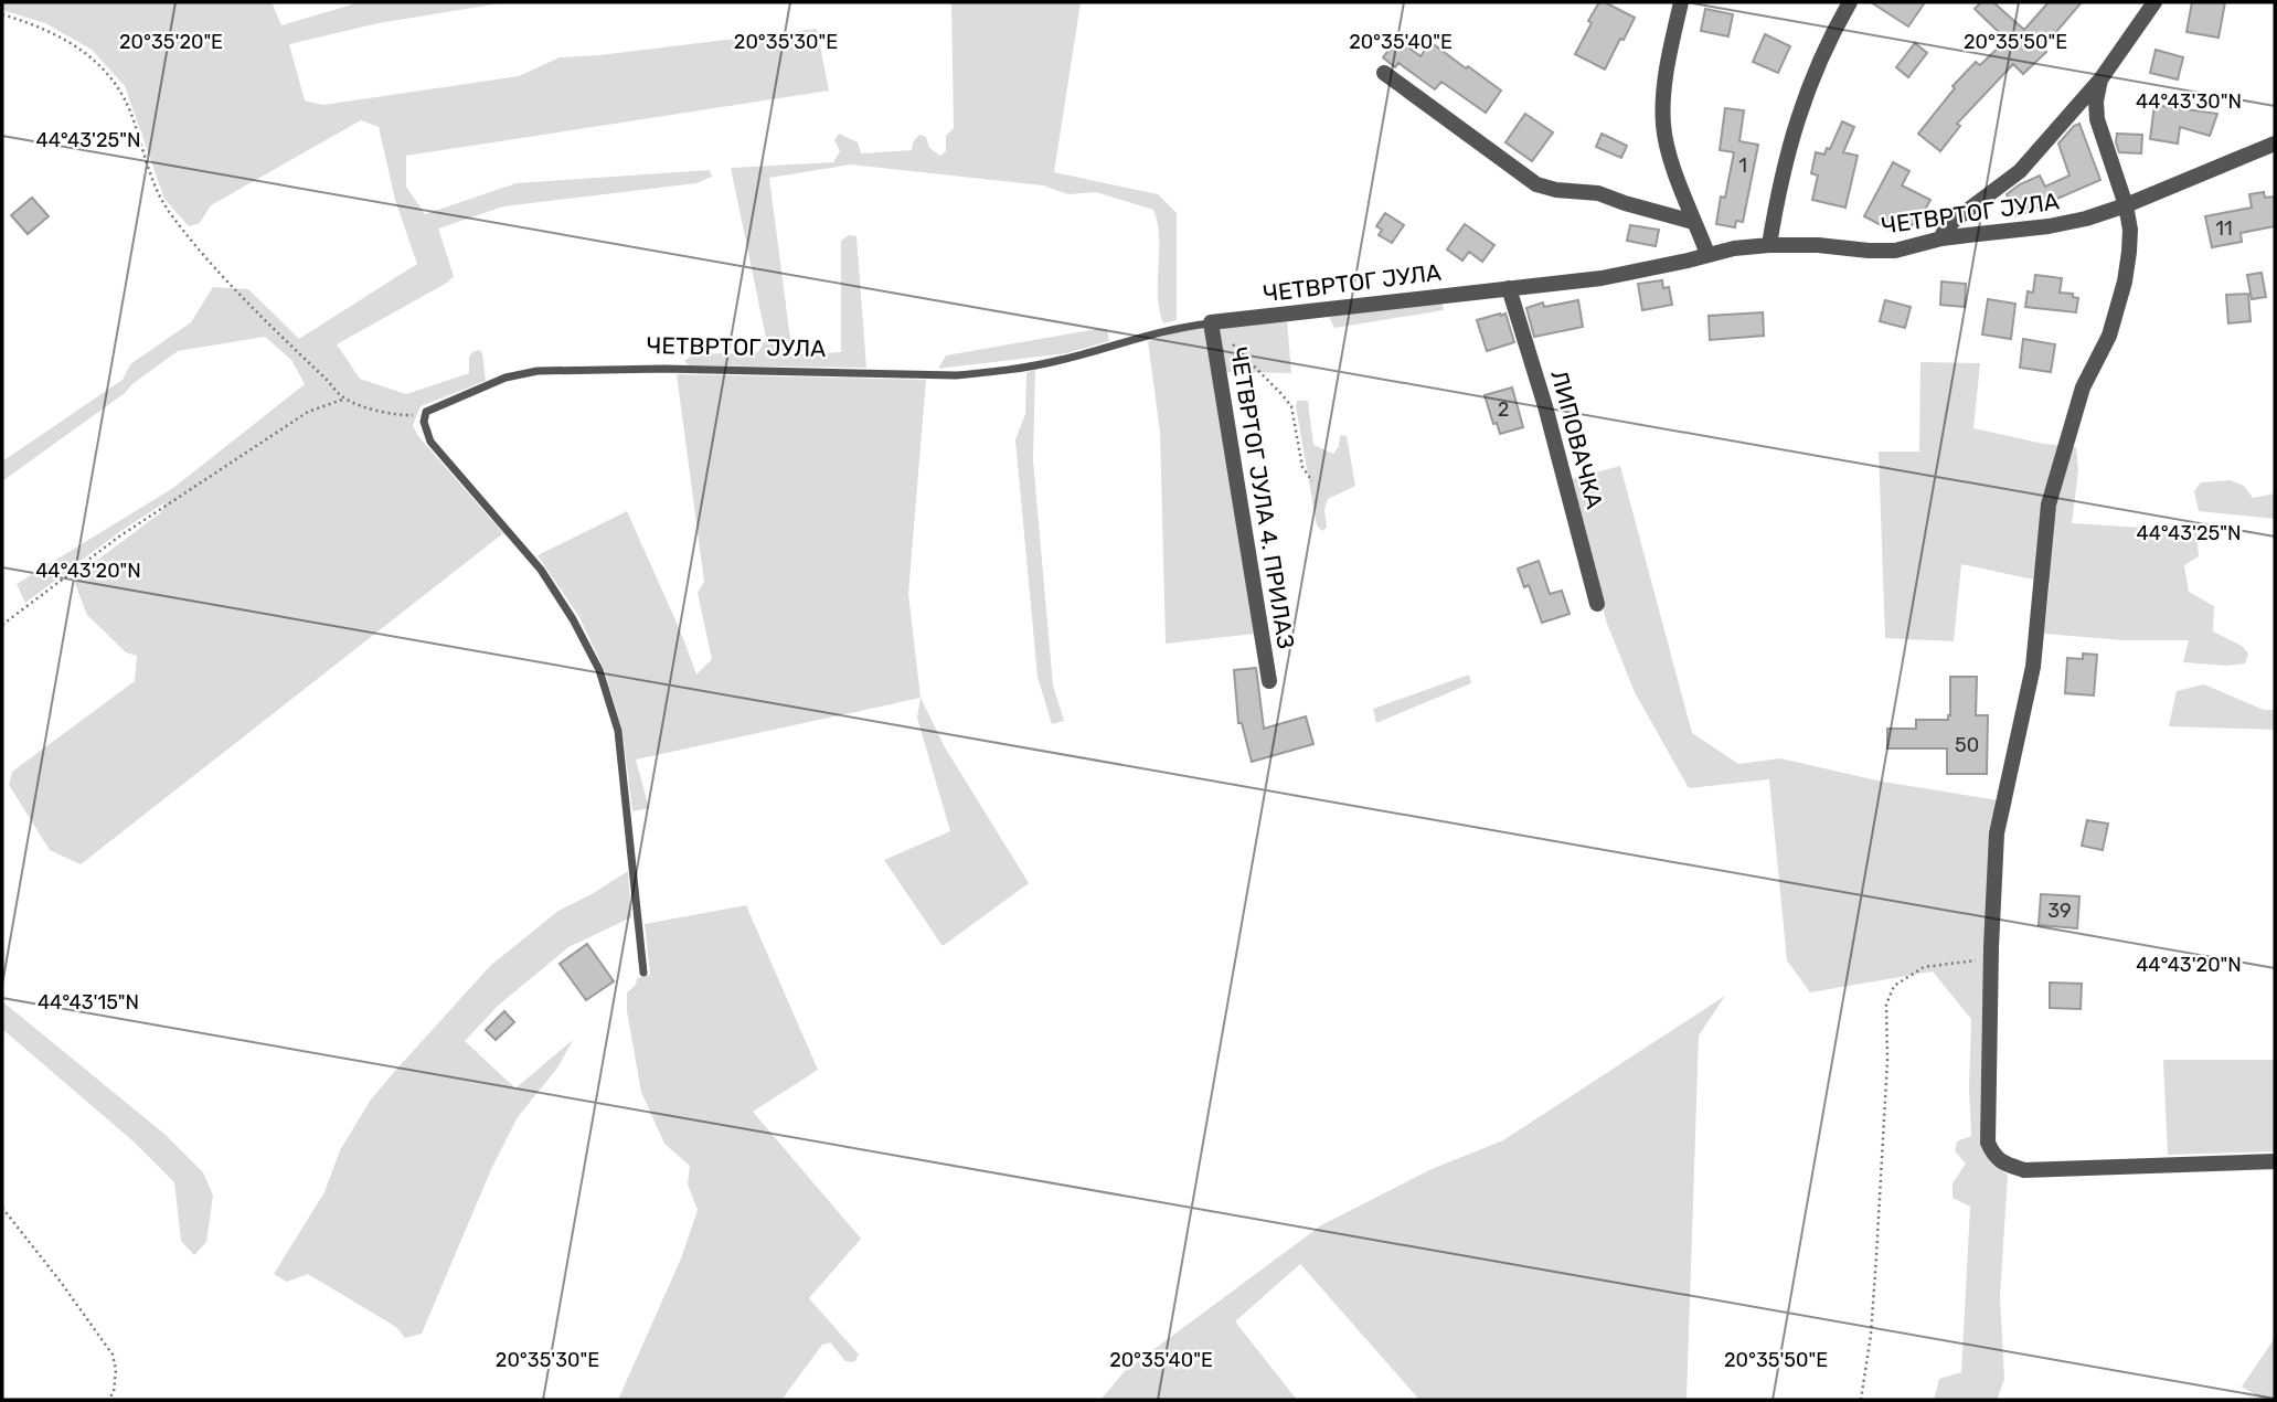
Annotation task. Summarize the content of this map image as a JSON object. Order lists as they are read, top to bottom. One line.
{"streets":{"street":["ЧЕТВРТОГ ЈУЛА","ЛИПОВАЧКА","ЧЕТВРТОГ ЈУЛА 4. ПРИЛАЗ"]},"crossings":[["ЧЕТВРТОГ ЈУЛА","ЛИПОВАЧКА"],["ЧЕТВРТОГ ЈУЛА","ЧЕТВРТОГ ЈУЛА 4. ПРИЛАЗ"]],"house_numbers":["1","11","2","50","39"],"coordinates":["20°35'20\"E","20°35'30\"E","20°35'40\"E","20°35'50\"E","44°43'30\"N","44°43'25\"N","44°43'20\"N","44°43'15\"N"]}
